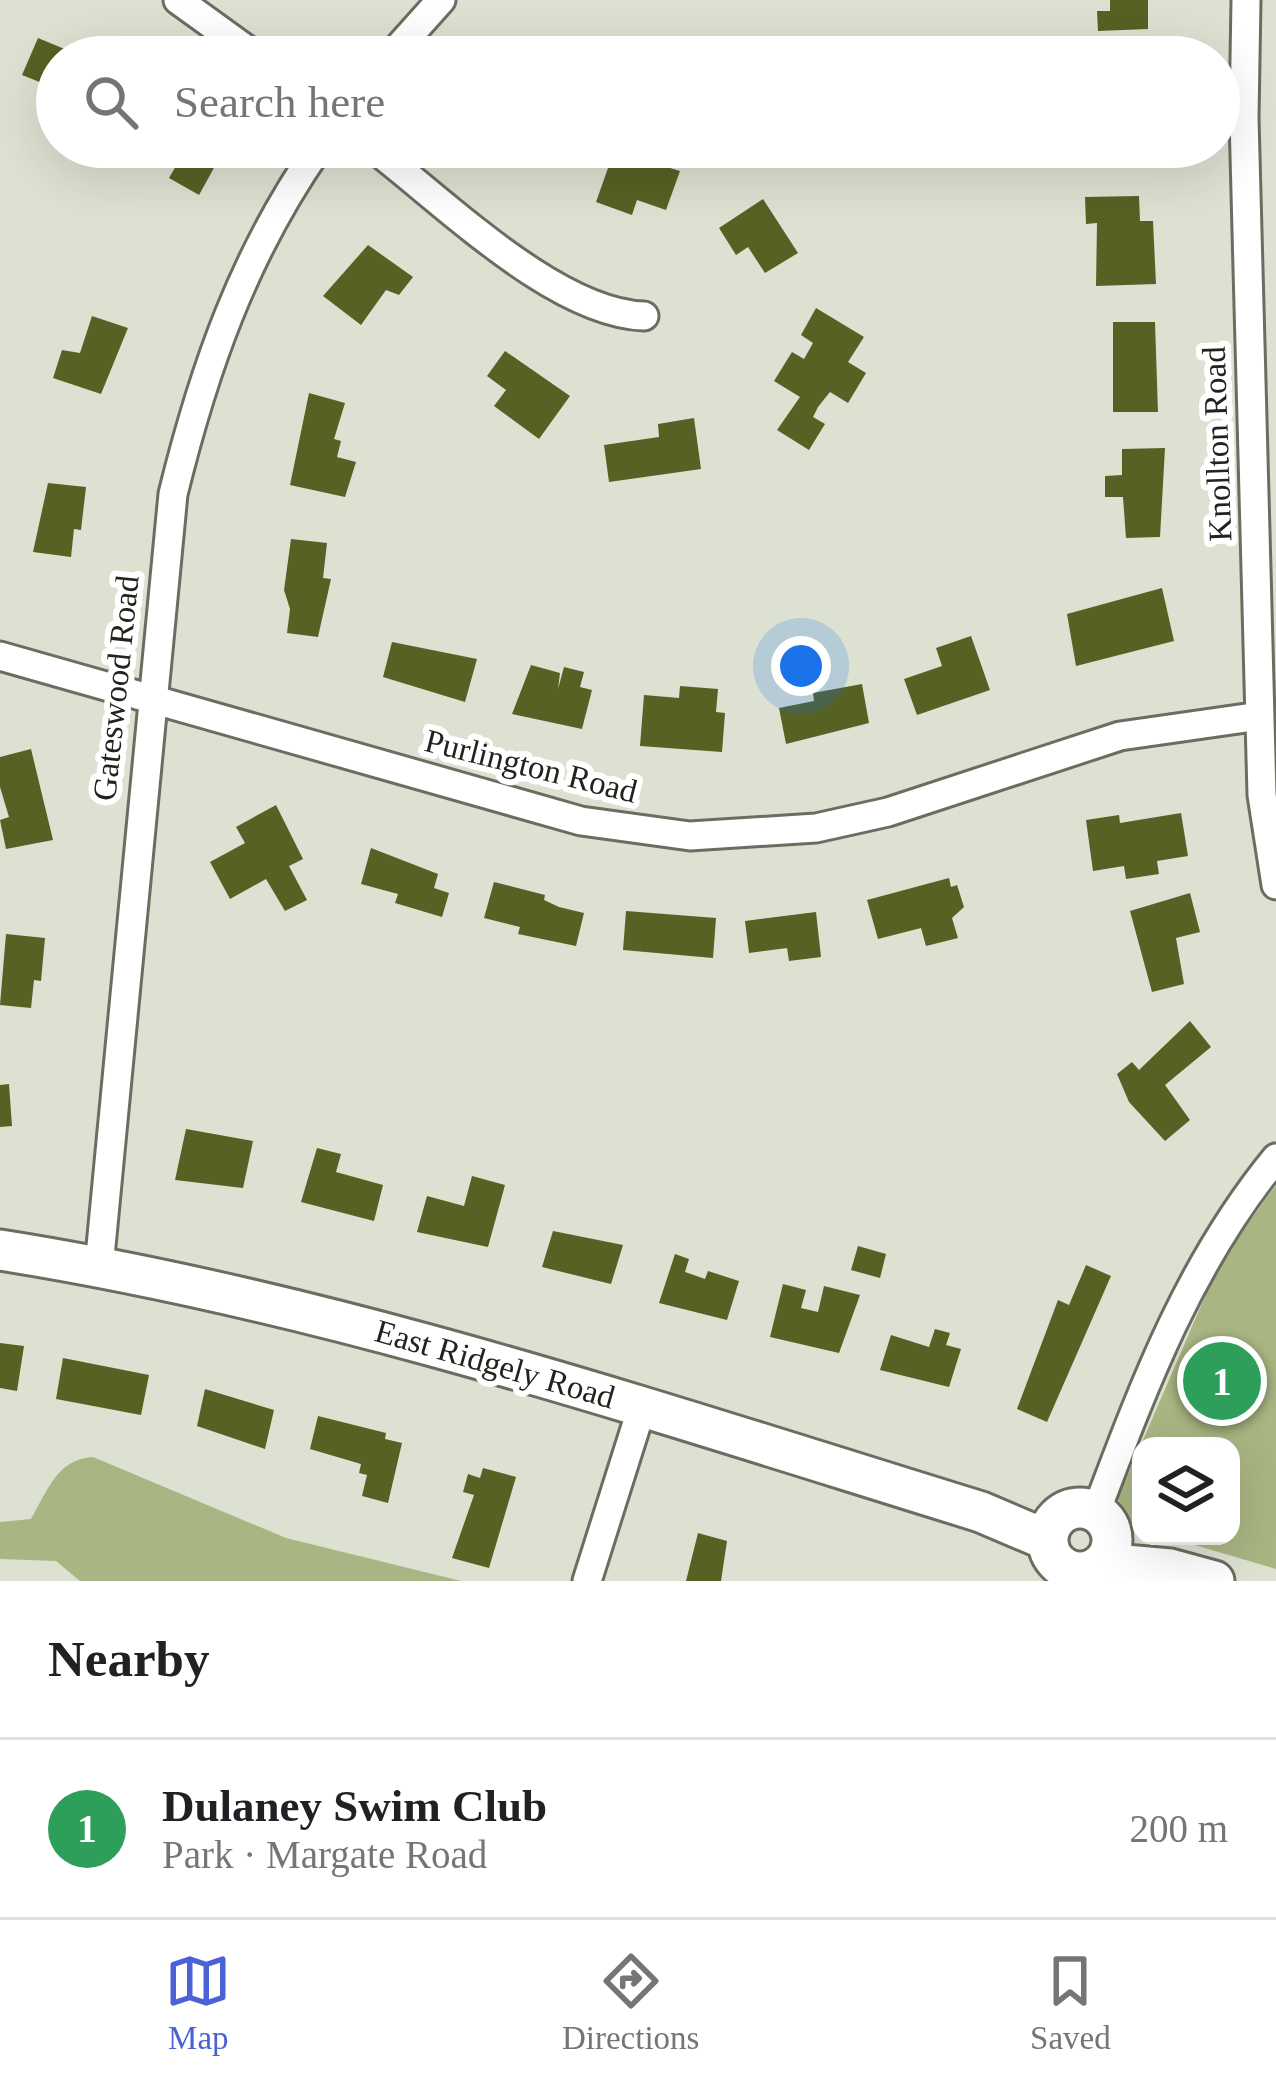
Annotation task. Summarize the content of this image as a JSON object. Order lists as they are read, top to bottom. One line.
{"streets":{"street":["Knollton Road","Gateswood Road","Purlington Road","East Ridgely Road"]},"crossings":[["Knollton Road","Purlington Road"],["Gateswood Road","Purlington Road"],["Gateswood Road","East Ridgely Road"]],"page":{"search":"Search here","pins":"1","heading":"Nearby","list":[{"mark":"1","name":"Dulaney Swim Club","note":"Park · Margate Road","value":"200 m"}],"nav":["Map","Directions","Saved"]}}
